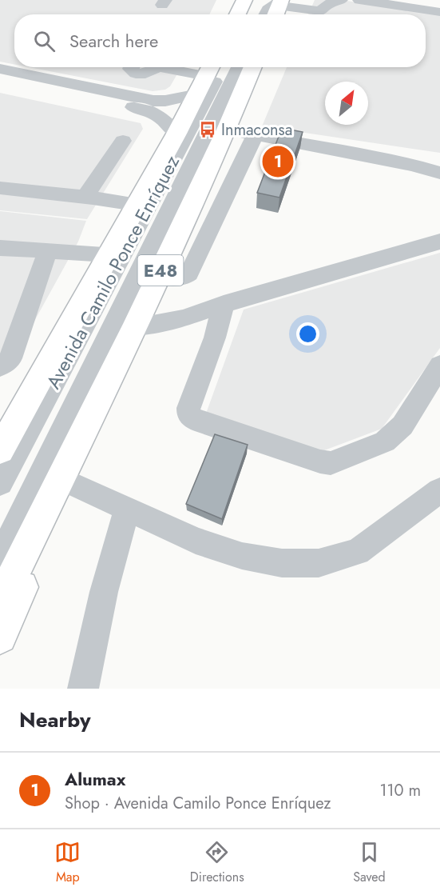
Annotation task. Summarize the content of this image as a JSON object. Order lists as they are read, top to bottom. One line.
{"streets":{"main road":["E48","Avenida Camilo Ponce Enríquez"]},"places":{"bus stop":["Inmaconsa"]},"north":"top right","page":{"search":"Search here","pins":"1","heading":"Nearby","list":[{"mark":"1","name":"Alumax","note":"Shop · Avenida Camilo Ponce Enríquez","value":"110 m"}],"nav":["Map","Directions","Saved"]}}
